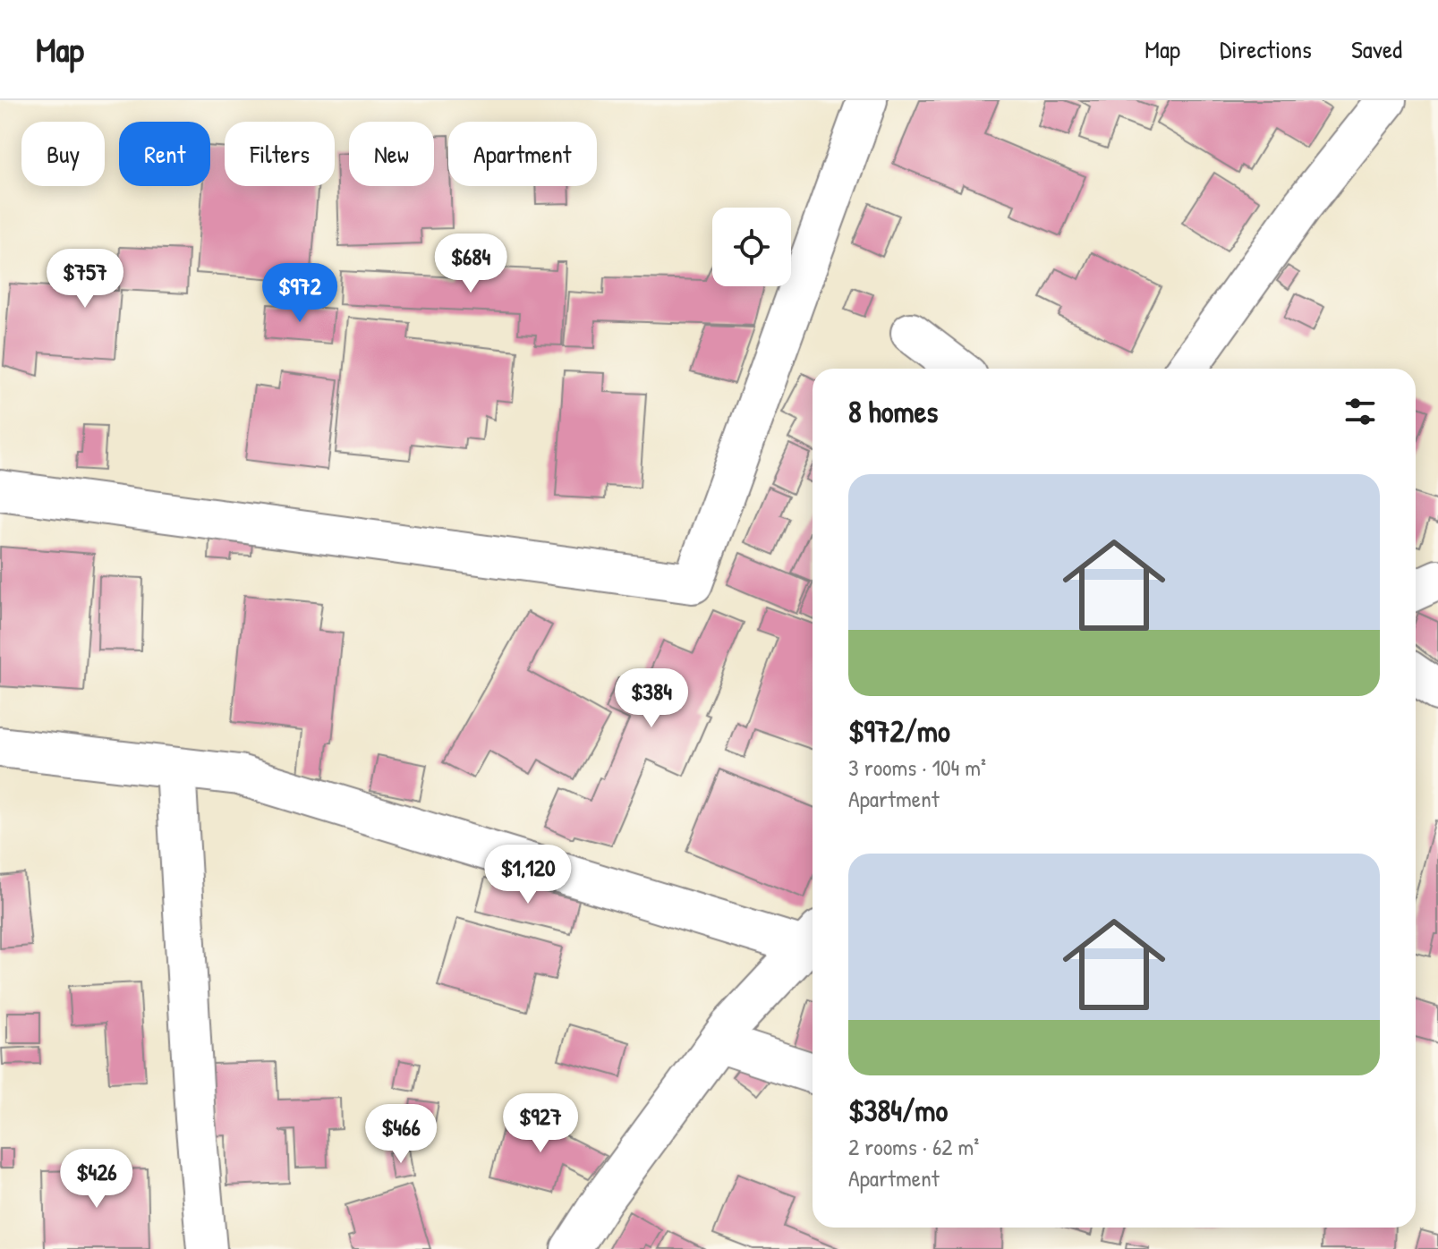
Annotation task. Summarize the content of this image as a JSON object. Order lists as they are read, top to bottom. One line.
{"page":{"header":"Map","nav":["Map","Directions","Saved"],"chip":["Buy","Rent","Filters","New","Apartment"],"price":["$684","$757","$972","$384","$1,120","$927","$466","$426"],"heading":"8 homes","list":[{"name":"$972/mo","note":"3 rooms · 104 m² · Apartment"},{"name":"$384/mo","note":"2 rooms · 62 m² · Apartment"}]}}
